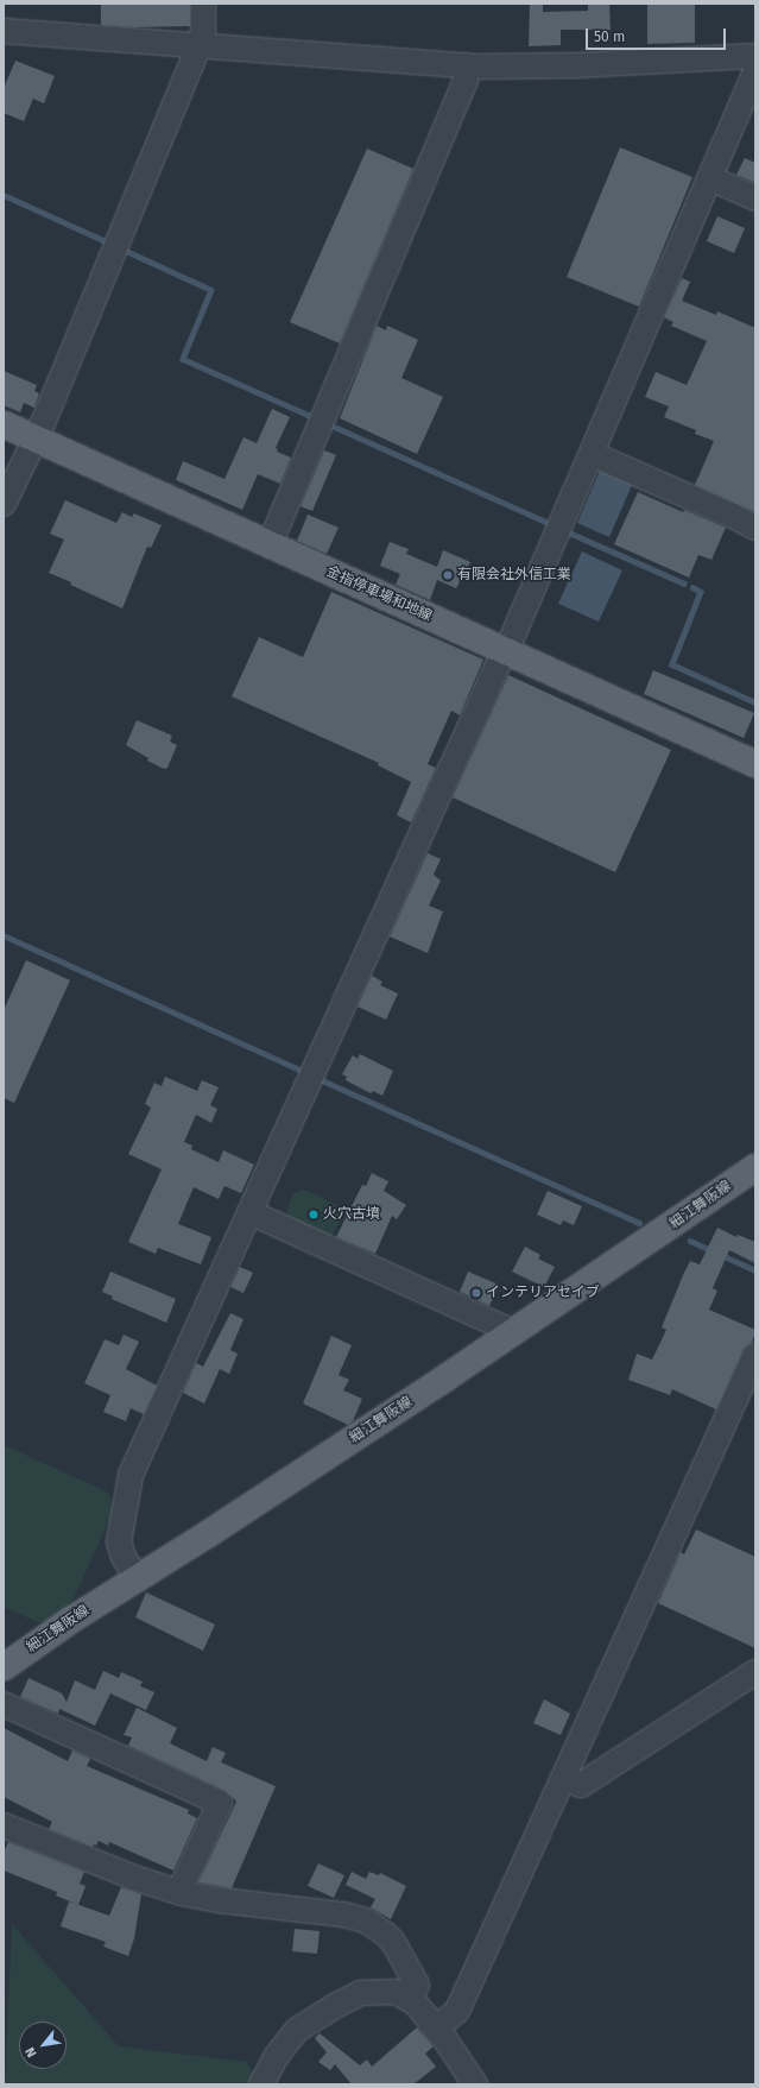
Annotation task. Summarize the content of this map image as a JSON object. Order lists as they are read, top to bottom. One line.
{"streets":{"main road":["金指停車場和地線","細江舞阪線"]},"places":["有限会社外信工業","火穴古墳","インテリアセイブ"],"scale_bar":"50 m","north":"bottom left"}
